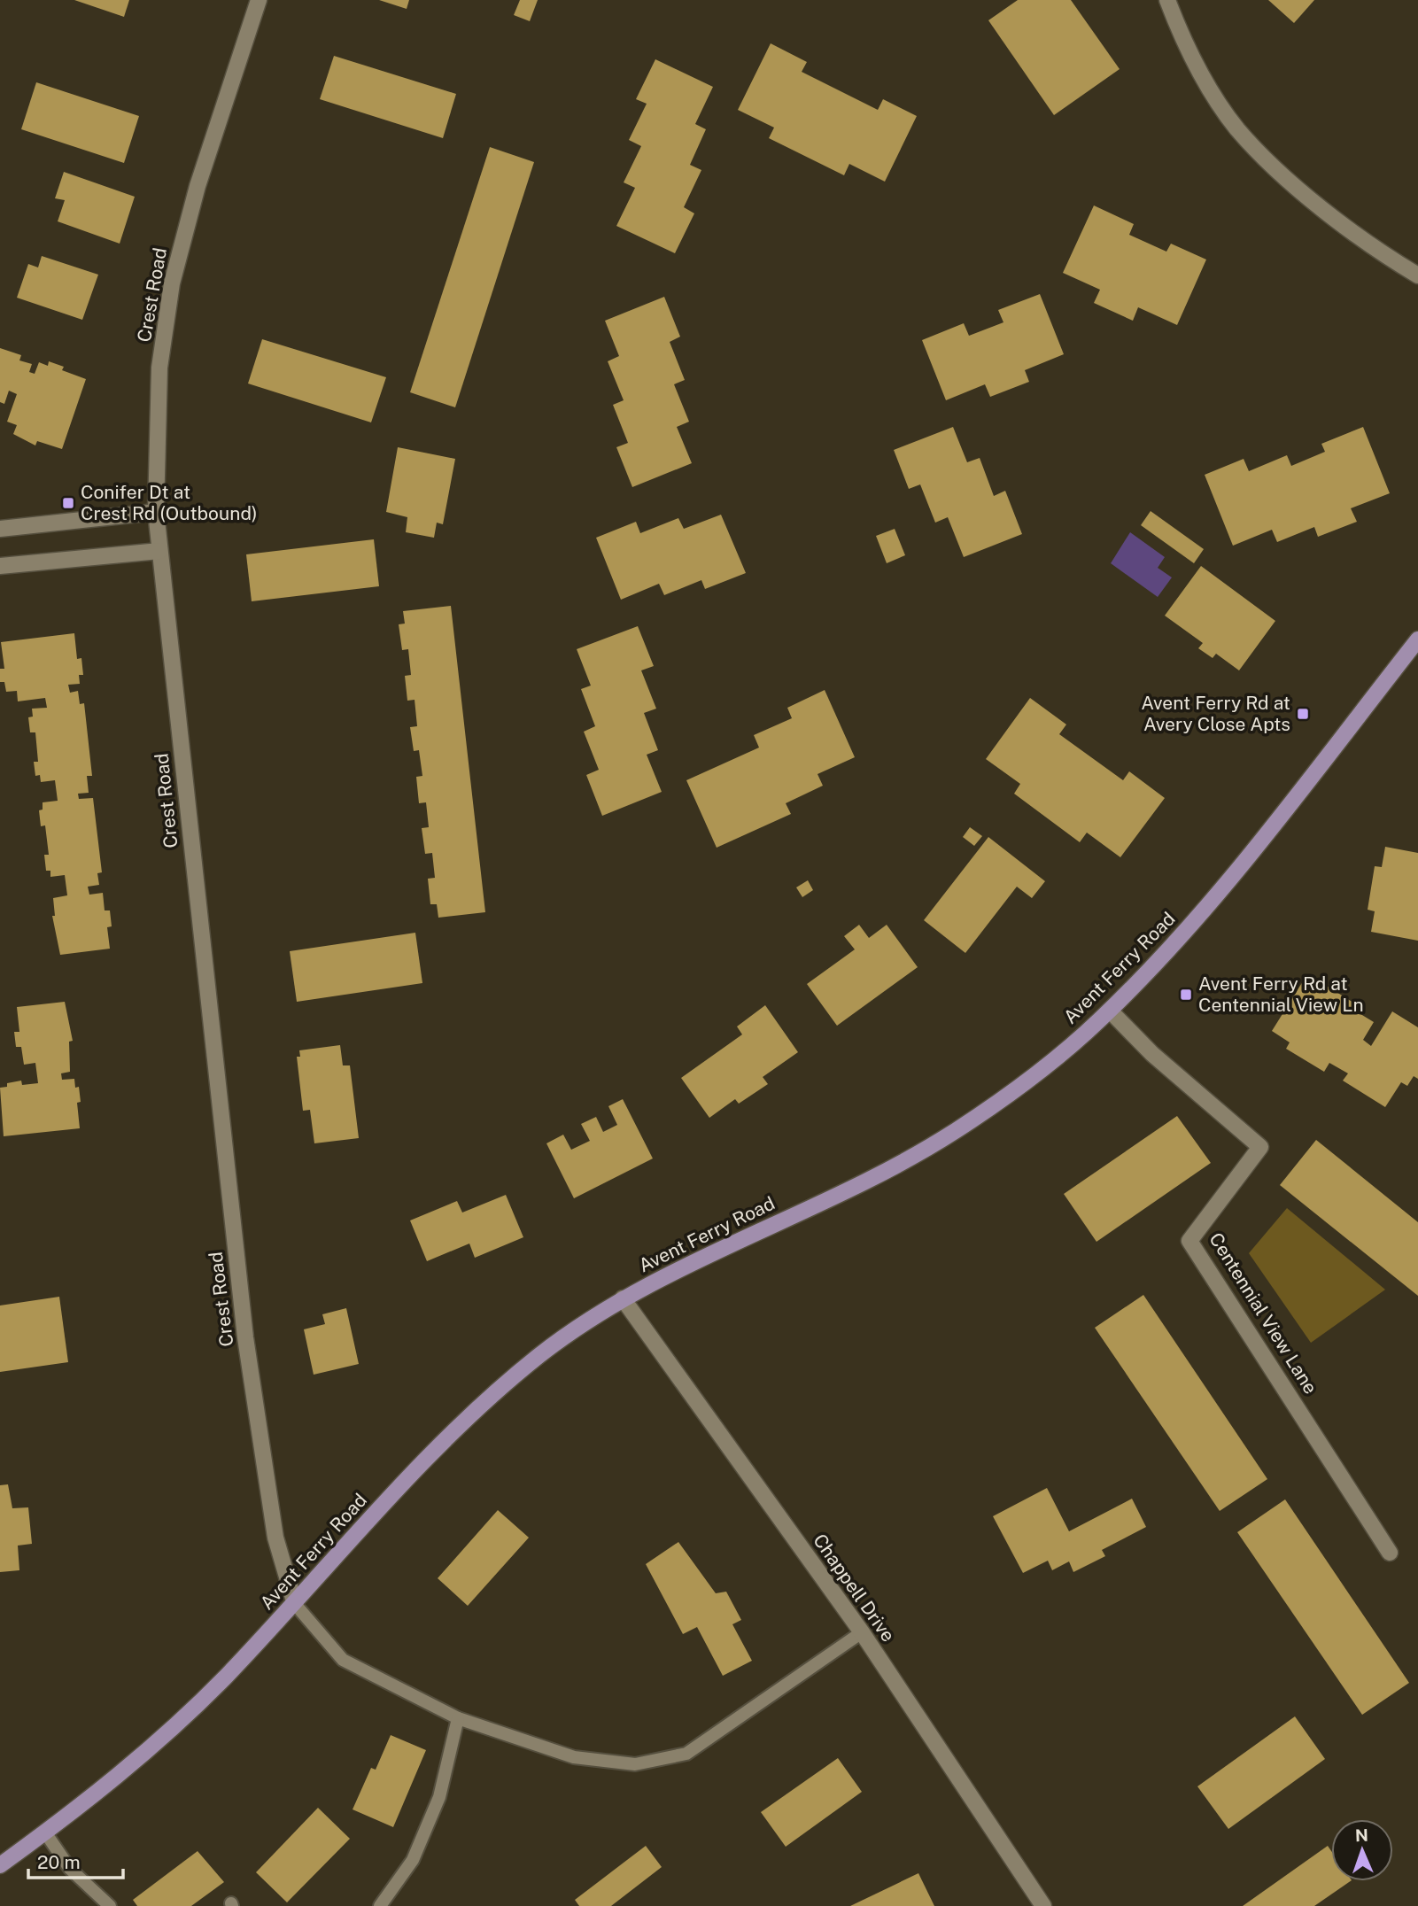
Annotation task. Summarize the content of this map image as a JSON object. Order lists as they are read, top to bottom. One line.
{"streets":{"main road":["Avent Ferry Road"],"street":["Crest Road","Centennial View Lane","Chappell Drive"]},"crossings":[["Crest Road","Avent Ferry Road"],["Avent Ferry Road","Centennial View Lane"],["Avent Ferry Road","Chappell Drive"]],"places":{"transit":["Conifer Dt at Crest Rd (Outbound)","Avent Ferry Rd at Avery Close Apts","Avent Ferry Rd at Centennial View Ln"]},"scale_bar":"20 m","north":"top"}
